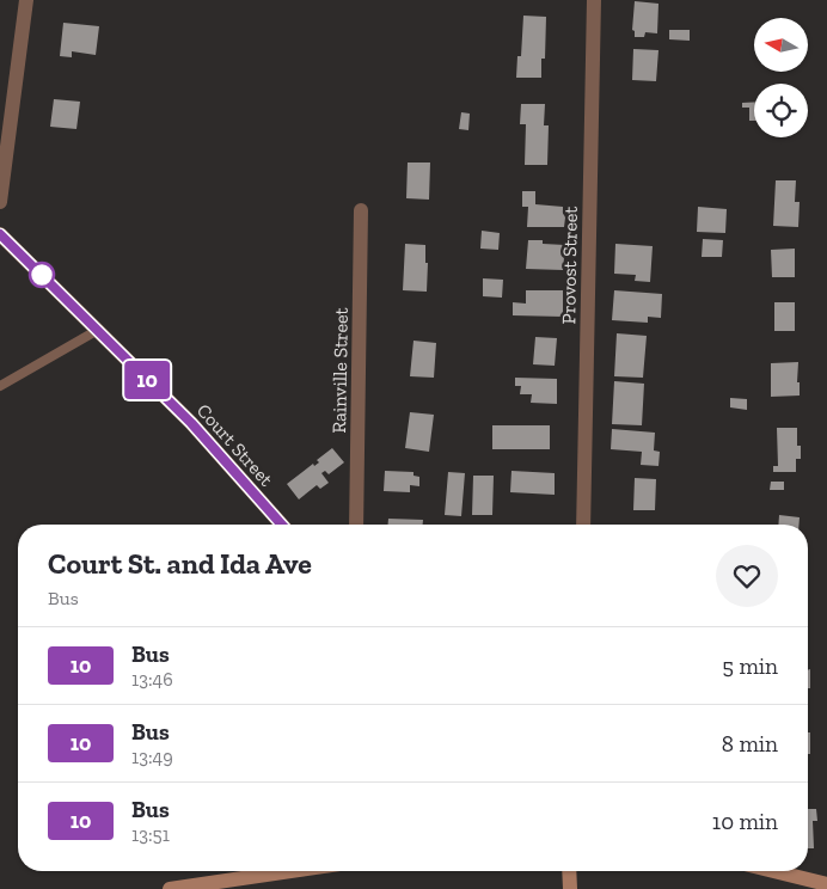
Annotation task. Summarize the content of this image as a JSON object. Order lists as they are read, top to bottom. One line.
{"streets":{"street":["Provost Street","Rainville Street","Court Street"]},"lines":["bus line 10"],"north":"left","page":{"on_map":"10","heading":["Court St. and Ida Ave","Bus"],"list":[{"mark":"10","name":"Bus","note":"13:46","value":"5 min"},{"mark":"10","name":"Bus","note":"13:49","value":"8 min"},{"mark":"10","name":"Bus","note":"13:51","value":"10 min"}]}}
